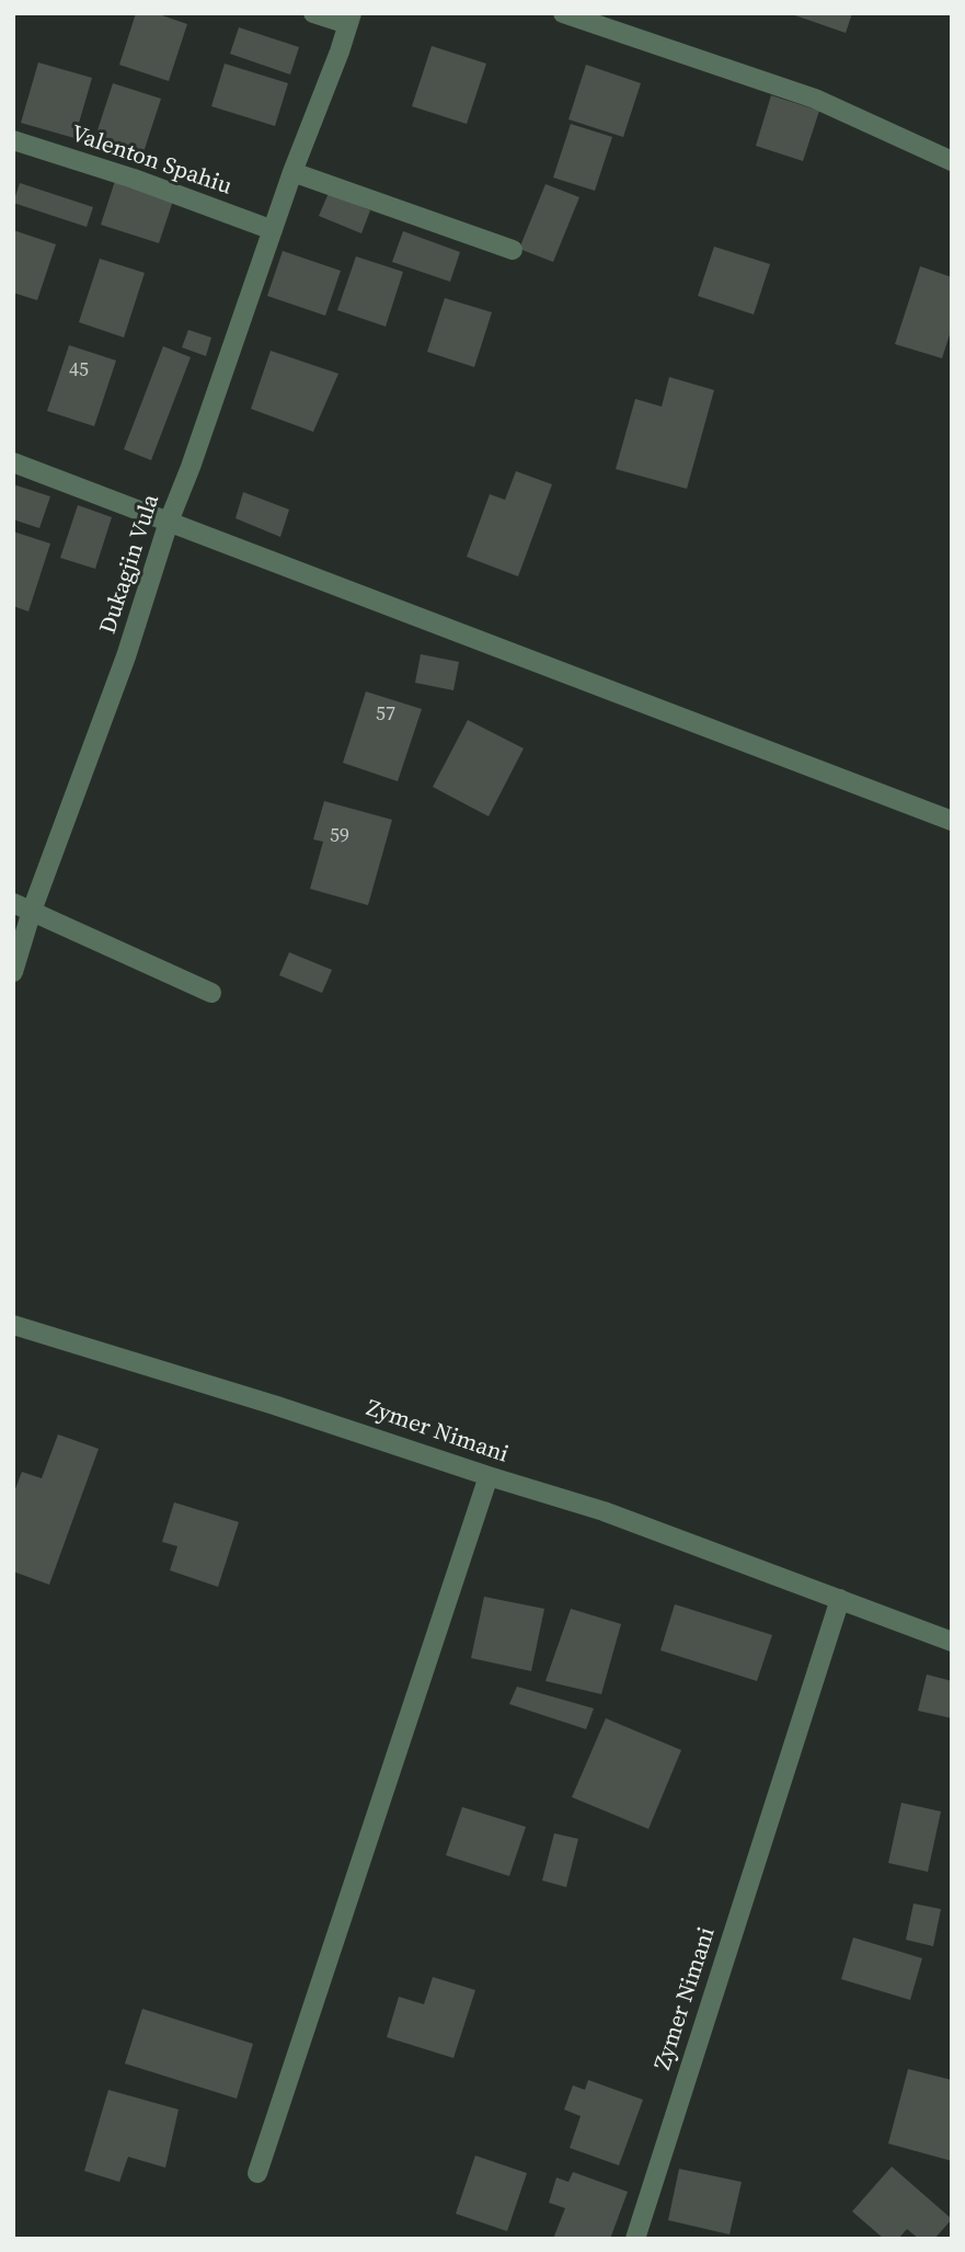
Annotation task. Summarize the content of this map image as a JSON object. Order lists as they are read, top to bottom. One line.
{"streets":{"street":["Valenton Spahiu","Dukagjin Vula","Zymer Nimani"]},"crossings":[["Valenton Spahiu","Dukagjin Vula"]],"house_numbers":["45","57","59"]}
